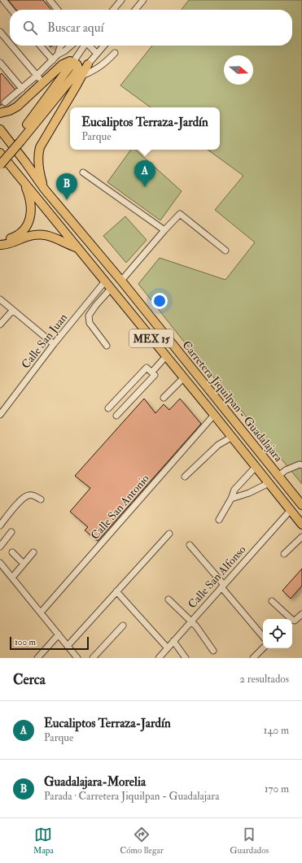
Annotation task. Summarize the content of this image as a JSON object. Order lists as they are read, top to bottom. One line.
{"streets":{"highway":["MEX 15","Carretera Jiquilpan - Guadalajara"],"street":["Calle San Juan","Calle San Antonio","Calle San Alfonso"]},"crossings":[["Calle San Juan","Carretera Jiquilpan - Guadalajara"],["Carretera Jiquilpan - Guadalajara","Calle San Antonio"],["Carretera Jiquilpan - Guadalajara","Calle San Alfonso"]],"scale_bar":"100 m","north":"right","page":{"search":"Buscar aquí","popup":["Eucaliptos Terraza-Jardín","Parque"],"pins":["A","B"],"scale":"100 m","heading":["Cerca","2 resultados"],"list":[{"mark":"A","name":"Eucaliptos Terraza-Jardín","note":"Parque","value":"140 m"},{"mark":"B","name":"Guadalajara-Morelia","note":"Parada · Carretera Jiquilpan - Guadalajara","value":"170 m"}],"nav":["Mapa","Cómo llegar","Guardados"]}}
